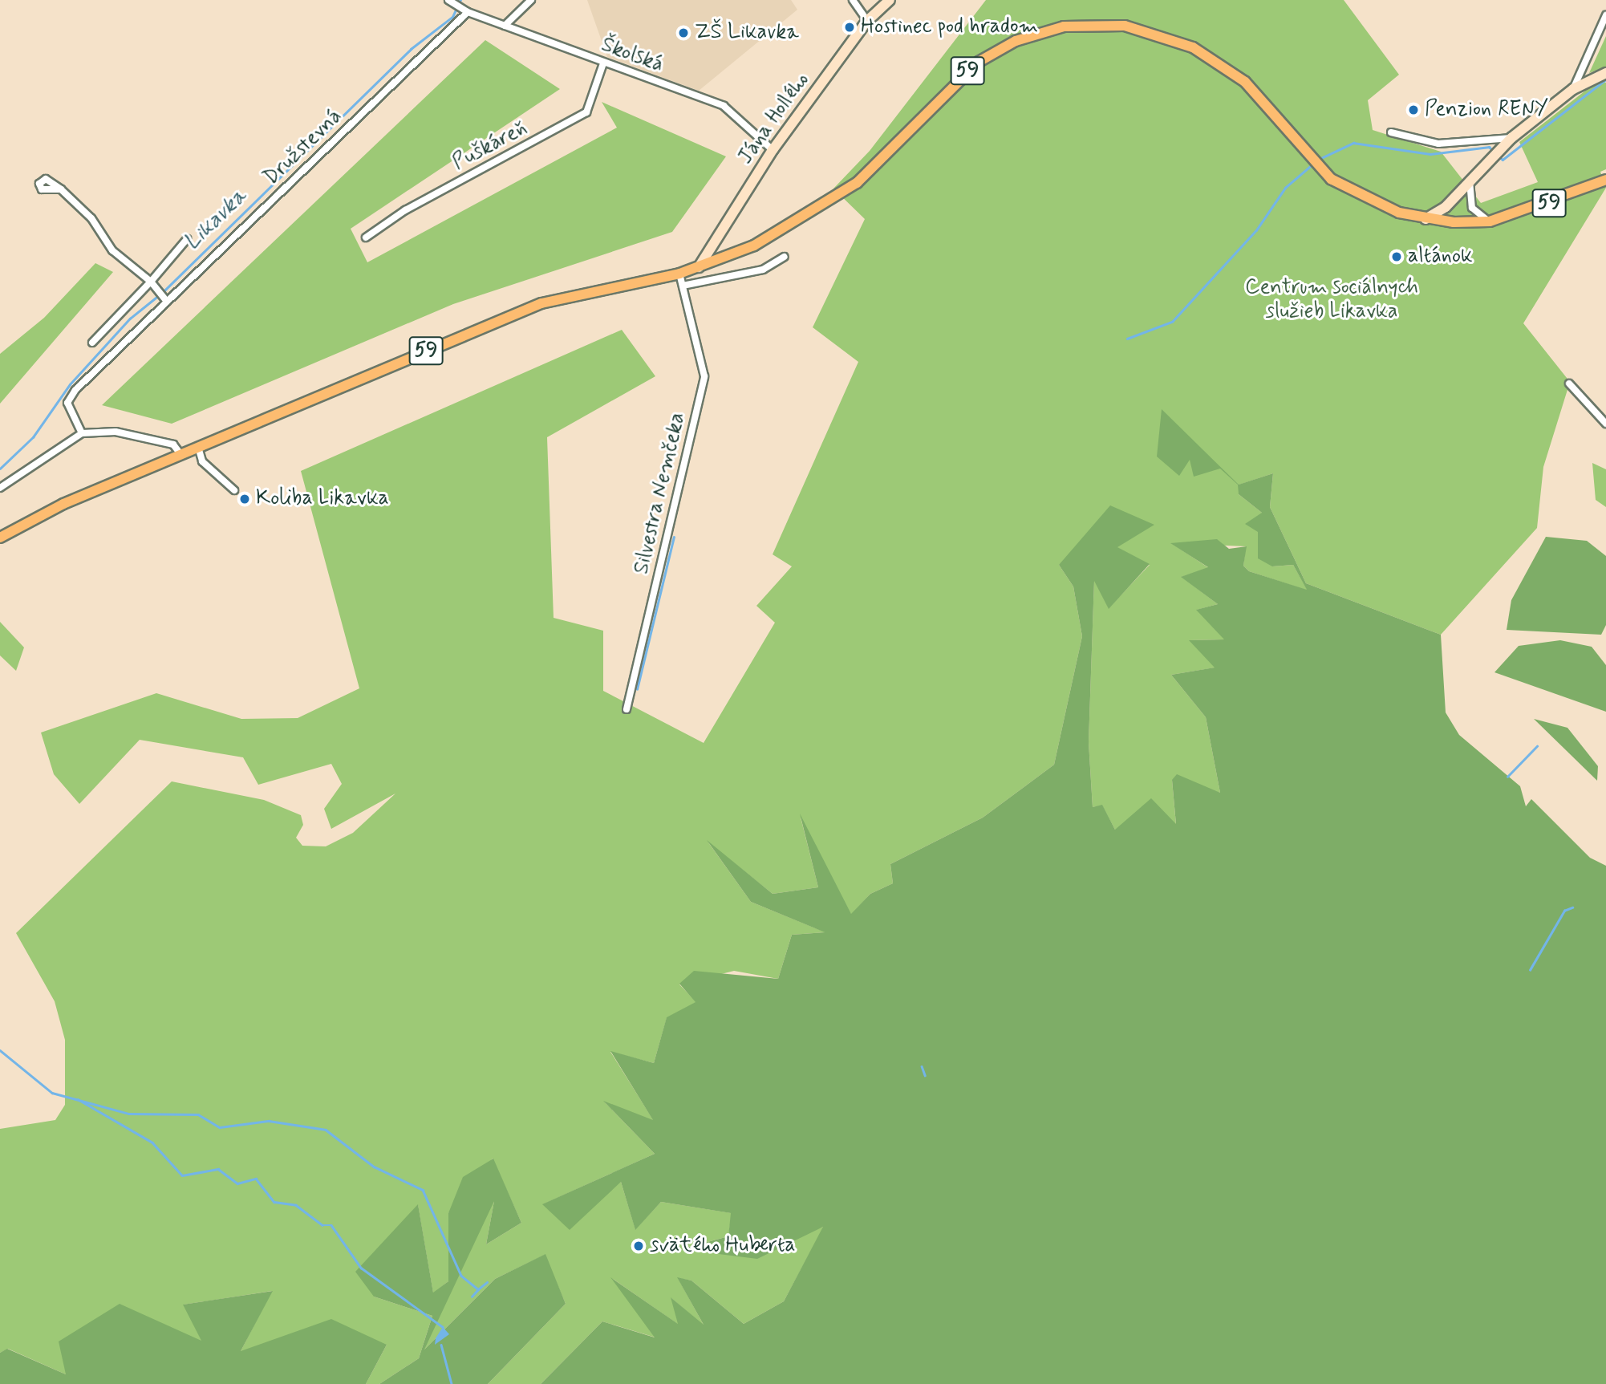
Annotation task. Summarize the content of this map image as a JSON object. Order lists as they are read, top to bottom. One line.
{"streets":{"main road":["59"],"street":["Školská","Jána Hollého","Puškáreň","Družstevná","Silvestra Nemčeka"]},"crossings":[["Školská","Jána Hollého"],["Školská","Puškáreň"],["Školská","Družstevná"],["59","Jána Hollého"],["59","Silvestra Nemčeka"]],"water":["Likavka"],"parks":["Centrum sociálnych služieb Likavka"],"places":["Hostinec pod hradom","ZŠ Likavka","Penzion RENY","altánok","Koliba Likavka","svätého Huberta"]}
